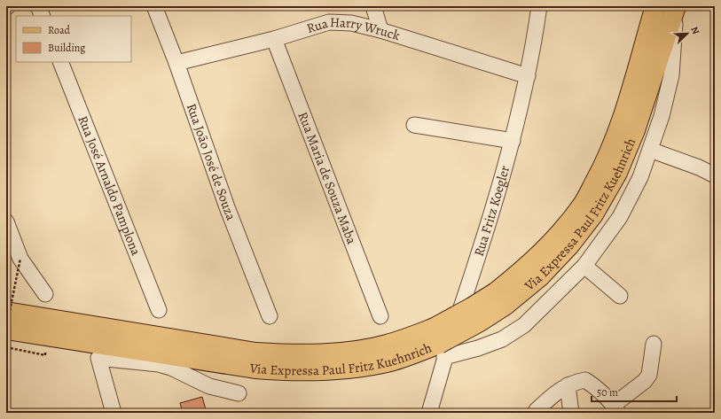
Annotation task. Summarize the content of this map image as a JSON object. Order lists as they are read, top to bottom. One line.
{"streets":{"main road":["Via Expressa Paul Fritz Kuehnrich"],"street":["Rua Harry Wruck","Rua João José de Souza","Rua Maria de Souza Maba","Rua José Arnaldo Pamplona","Rua Fritz Koegler"]},"crossings":[["Rua Harry Wruck","Rua João José de Souza"],["Rua Harry Wruck","Rua Maria de Souza Maba"],["Rua Harry Wruck","Rua Fritz Koegler"],["Rua Fritz Koegler","Via Expressa Paul Fritz Kuehnrich"]],"legend":["Road","Building"],"scale_bar":"50 m","north":"top right"}
